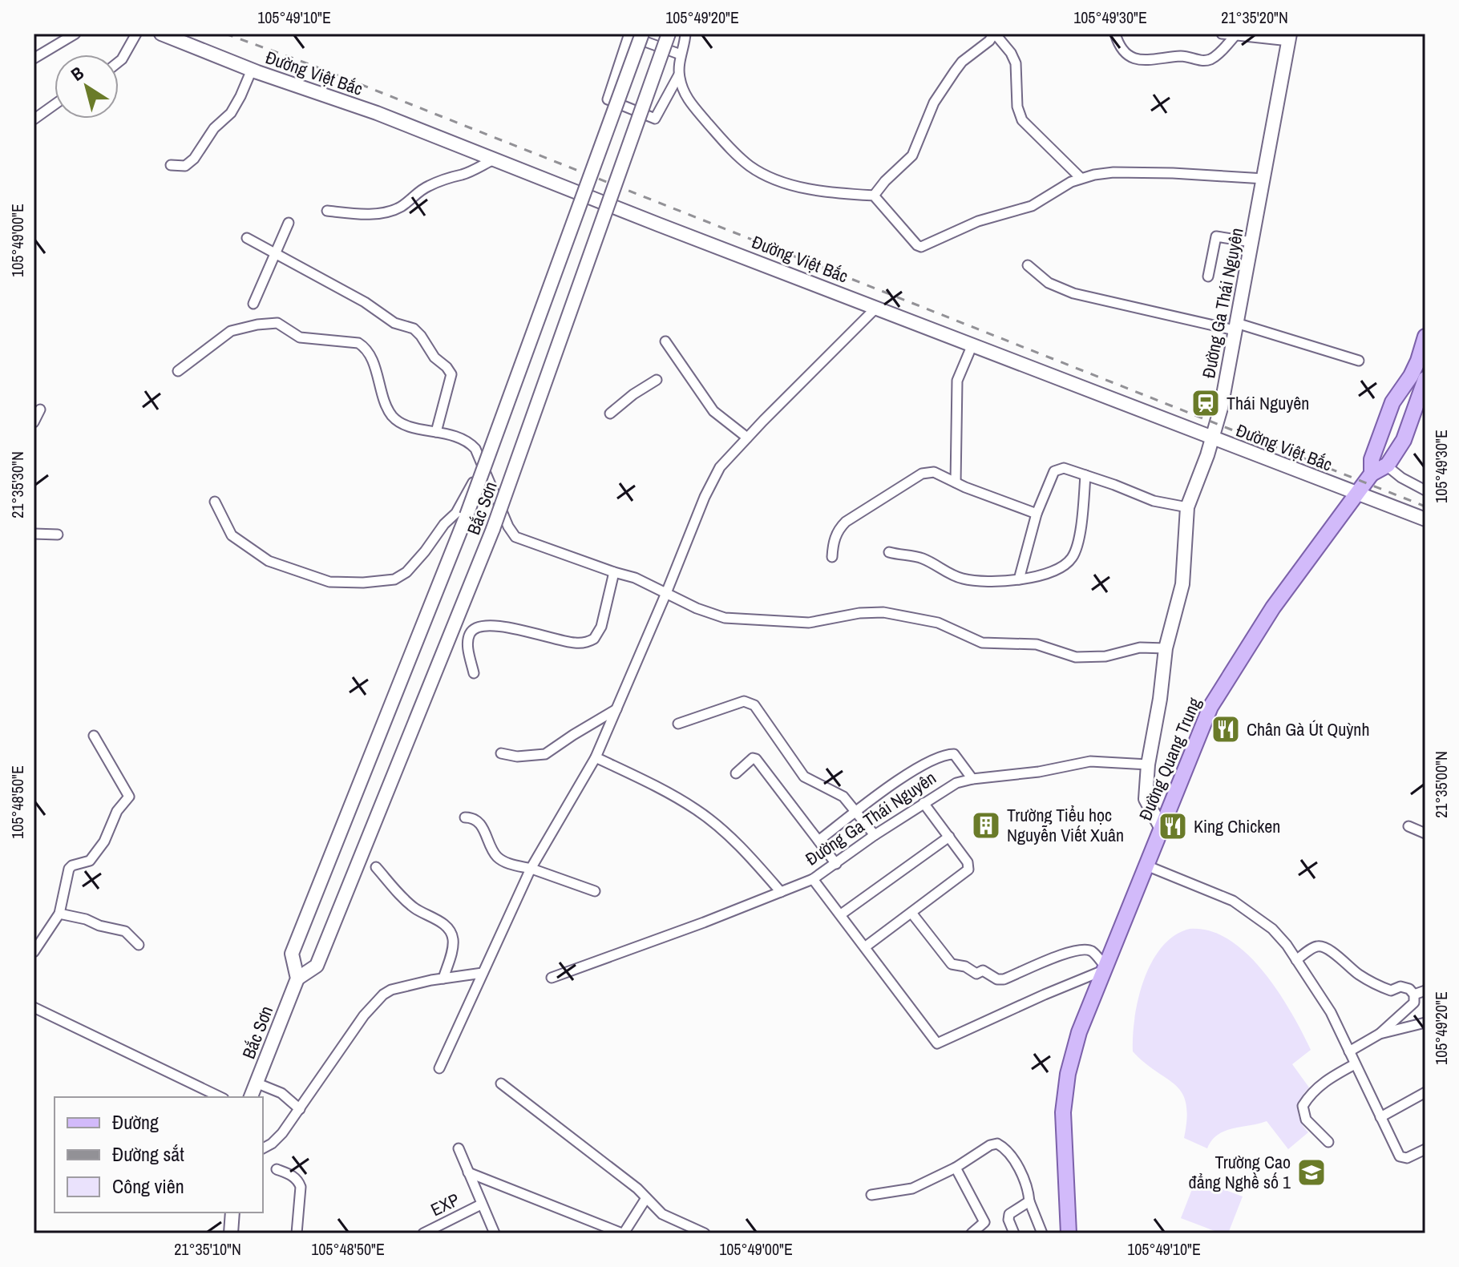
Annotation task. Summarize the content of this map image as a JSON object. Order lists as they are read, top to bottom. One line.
{"streets":{"main road":["Đường Việt Bắc","Đường Ga Thái Nguyên","Bắc Sơn","Đường Quang Trung"],"street":["EXP"]},"crossings":[["Đường Việt Bắc","Đường Ga Thái Nguyên"],["Đường Việt Bắc","Đường Quang Trung"],["Đường Ga Thái Nguyên","Đường Quang Trung"]],"places":{"station":["Thái Nguyên"],"restaurant":["Chân Gà Út Quỳnh","King Chicken"],"building":["Trường Tiểu học Nguyễn Viết Xuân"],"school or university":["Trường Cao đẳng Nghề số 1"]},"legend":["Đường","Đường sắt","Công viên"],"north":"top left","coordinates":["105°49'10\"E","105°49'20\"E","105°49'30\"E","21°35'20\"N","105°49'00\"E","21°35'30\"N","21°35'00\"N","105°48'50\"E","21°35'10\"N"]}
